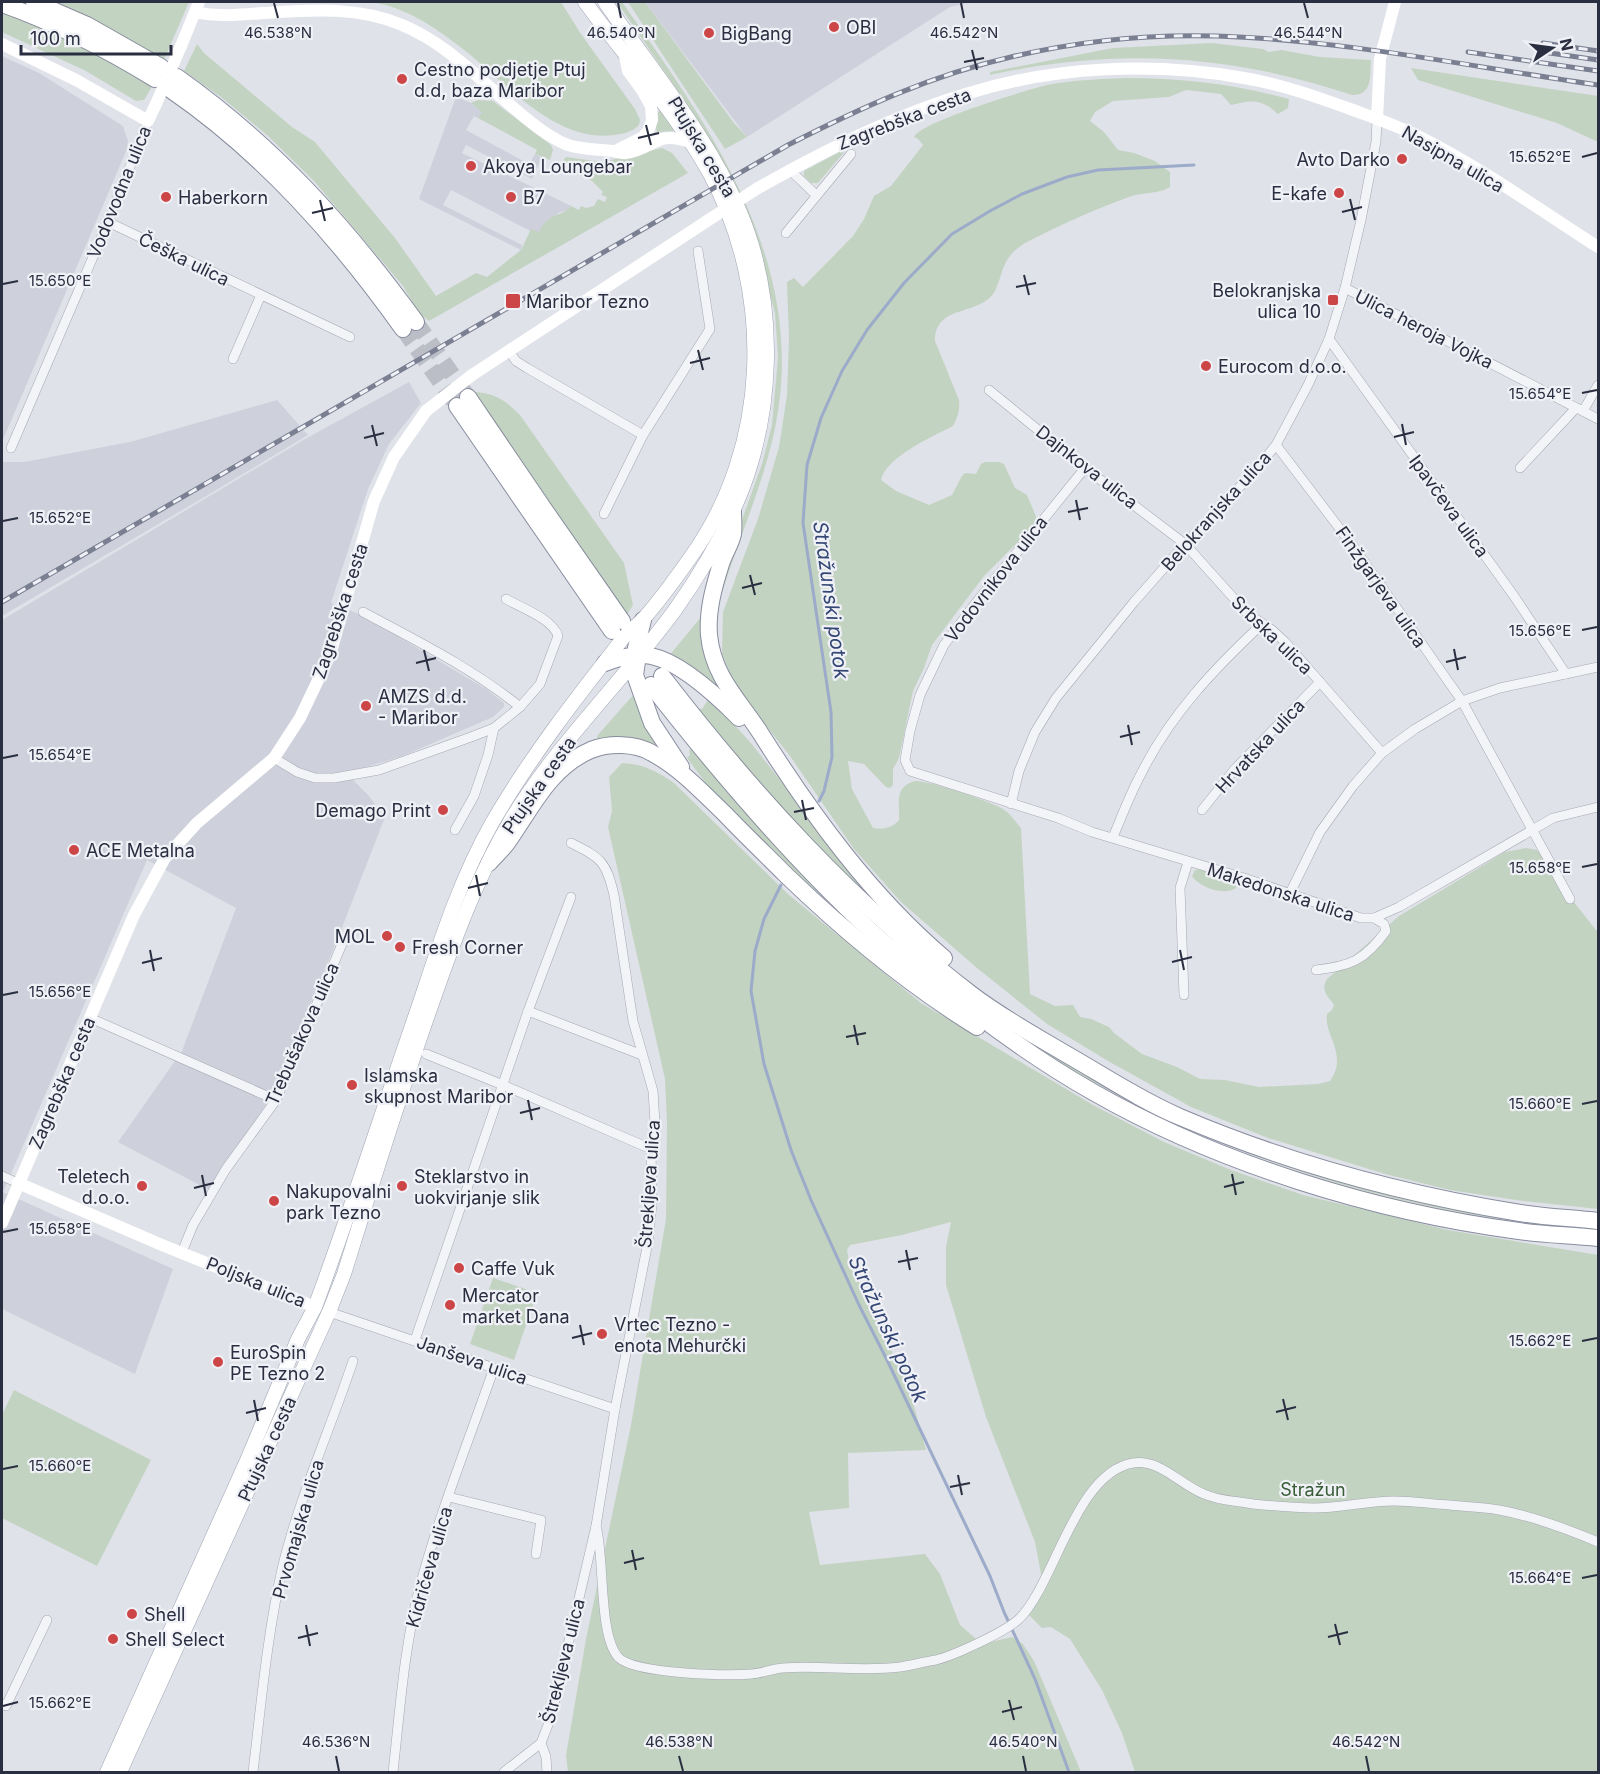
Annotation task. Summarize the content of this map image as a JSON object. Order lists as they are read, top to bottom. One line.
{"streets":{"main road":["Ptujska cesta","Poljska ulica"],"street":["Zagrebška cesta","Nasipna ulica","Vodovodna ulica","Češka ulica","Ulica heroja Vojka","Dajnkova ulica","Ipavčeva ulica","Belokranjska ulica","Vodovnikova ulica","Finžgarjeva ulica","Srbska ulica","Hrvatska ulica","Makedonska ulica","Trebušakova ulica","Štrekljeva ulica","Janševa ulica","Prvomajska ulica","Kidričeva ulica"]},"crossings":[["Zagrebška cesta","Nasipna ulica"],["Zagrebška cesta","Belokranjska ulica"],["Zagrebška cesta","Poljska ulica"],["Ptujska cesta","Poljska ulica"],["Ptujska cesta","Janševa ulica"],["Nasipna ulica","Belokranjska ulica"],["Vodovodna ulica","Češka ulica"],["Ulica heroja Vojka","Belokranjska ulica"],["Dajnkova ulica","Belokranjska ulica"],["Dajnkova ulica","Vodovnikova ulica"],["Dajnkova ulica","Srbska ulica"],["Ipavčeva ulica","Belokranjska ulica"],["Belokranjska ulica","Finžgarjeva ulica"],["Belokranjska ulica","Srbska ulica"],["Belokranjska ulica","Makedonska ulica"],["Vodovnikova ulica","Makedonska ulica"],["Finžgarjeva ulica","Makedonska ulica"],["Srbska ulica","Hrvatska ulica"],["Trebušakova ulica","Poljska ulica"],["Štrekljeva ulica","Janševa ulica"],["Poljska ulica","Janševa ulica"],["Janševa ulica","Kidričeva ulica"]],"water":["Stražunski potok"],"parks":["Stražun"],"places":{"other":["OBI","BigBang","Cestno podjetje Ptuj d.d, baza Maribor","Avto Darko","Akoya Loungebar","E-kafe","Haberkorn","B7","Eurocom d.o.o.","AMZS d.d. - Maribor","Demago Print","ACE Metalna","MOL","Fresh Corner","Islamska skupnost Maribor","Teletech d.o.o.","Steklarstvo in uokvirjanje slik","Nakupovalni park Tezno","Caffe Vuk","Mercator market Dana","Vrtec Tezno - enota Mehurčki","EuroSpin PE Tezno 2","Shell","Shell Select"],"transit":["Belokranjska ulica 10","Maribor Tezno"]},"scale_bar":"100 m","north":"right","coordinates":["46.538°N","46.540°N","46.542°N","46.544°N","15.652°E","15.650°E","15.654°E","15.656°E","15.658°E","15.660°E","15.662°E","15.664°E","46.536°N"]}
